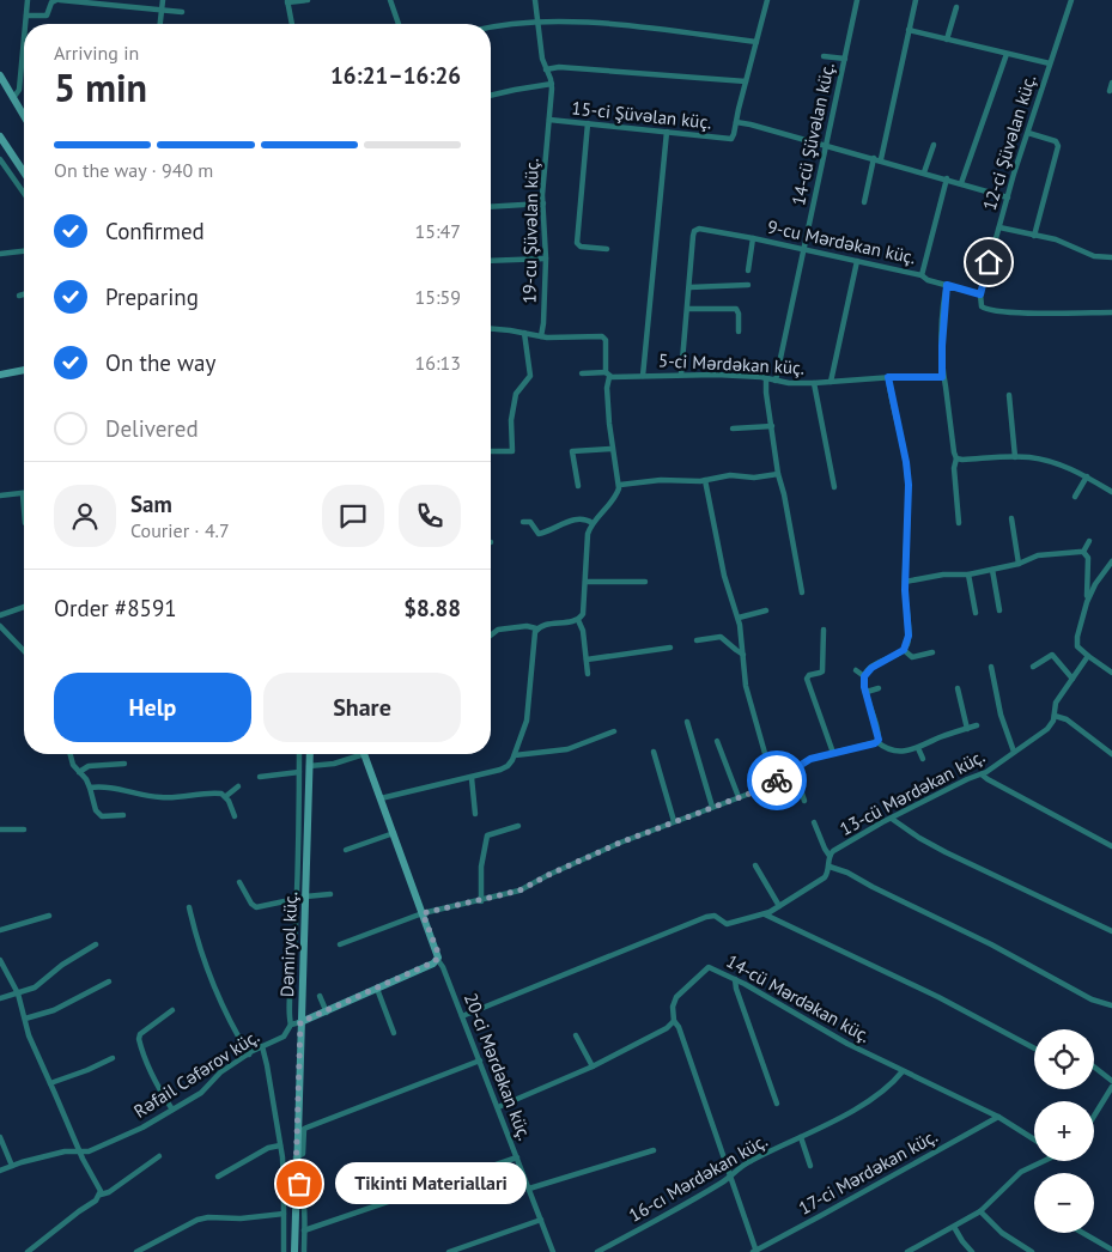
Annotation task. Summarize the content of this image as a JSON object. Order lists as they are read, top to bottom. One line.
{"streets":{"main road":["Dəmiryol küç."],"street":["15-ci Şüvəlan küç.","14-cü Şüvəlan küç.","12-ci Şüvəlan küç.","19-cu Şüvəlan küç.","9-cu Mərdəkan küç.","5-ci Mərdəkan küç.","13-cü Mərdəkan küç.","14-cü Mərdəkan küç.","20-ci Mərdəkan küç.","Rəfail Cəfərov küç.","17-ci Mərdəkan küç.","16-cı Mərdəkan küç."]},"crossings":[["15-ci Şüvəlan küç.","19-cu Şüvəlan küç."],["14-cü Şüvəlan küç.","9-cu Mərdəkan küç."],["14-cü Şüvəlan küç.","5-ci Mərdəkan küç."],["12-ci Şüvəlan küç.","9-cu Mərdəkan küç."],["9-cu Mərdəkan küç.","5-ci Mərdəkan küç."],["Dəmiryol küç.","Rəfail Cəfərov küç."],["14-cü Mərdəkan küç.","17-ci Mərdəkan küç."],["14-cü Mərdəkan küç.","16-cı Mərdəkan küç."]],"places":["Tikinti Materiallari"],"page":{"heading":["5 min","Arriving in","16:21–16:26"],"panel":["Sam","Courier · 4.7","Order #8591","$8.88"],"bar":"On the way · 940 m","list":[["Confirmed","15:47"],["Preparing","15:59"],["On the way","16:13"],"Delivered"],"buttons":["Help","Share"],"map_buttons":["+","−"],"bubble":"Tikinti Materiallari"}}
